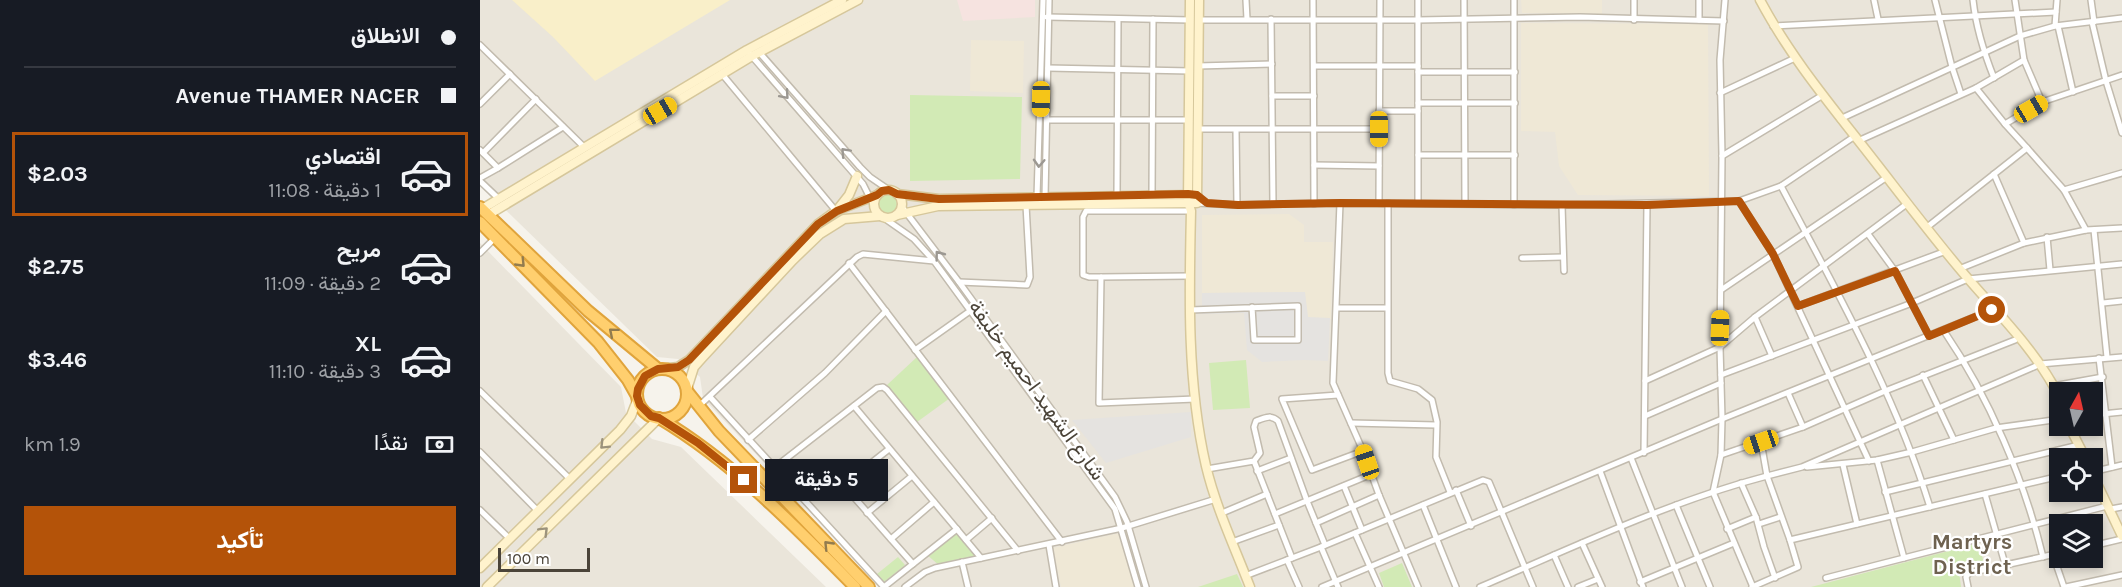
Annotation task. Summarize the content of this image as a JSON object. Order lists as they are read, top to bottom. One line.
{"streets":{"street":["شارع الشهيد احميم خليفة"]},"districts":["Martyrs District"],"scale_bar":"100 m","north":"top","page":{"banner":["الانطلاق","Avenue THAMER NACER"],"list":[{"name":"اقتصادي","note":"1 دقيقة · 11:08","value":"$2.03"},{"name":"مريح","note":"2 دقيقة · 11:09","value":"$2.75"},{"name":"XL","note":"3 دقيقة · 11:10","value":"$3.46"}],"pay":["نقدًا","1.9 km"],"bubble":"5 دقيقة","buttons":"تأكيد","scale":"100 m"}}
